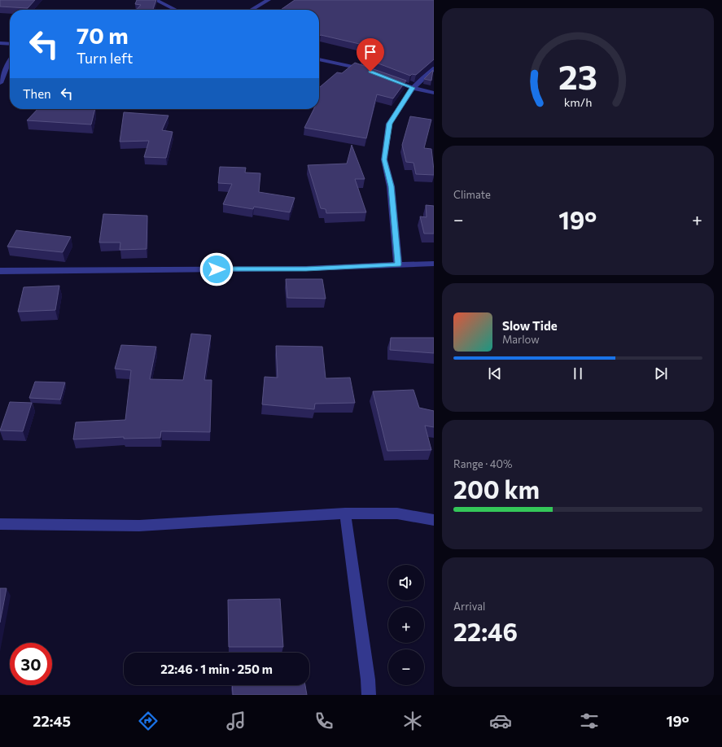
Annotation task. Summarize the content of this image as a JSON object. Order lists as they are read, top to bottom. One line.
{"page":{"turn":["70 m","Turn left"],"then":"Then","tile":["Climate",["Range · 40%","200 km"],["Arrival","22:46"]],"heat":["−","19°","+"],"song":["Slow Tide","Marlow"],"map_buttons":["+","−"],"limit":"30","trip":"22:46 · 1 min · 250 m","tabs":["22:45","19°"],"gauge":["23","km/h"]}}
